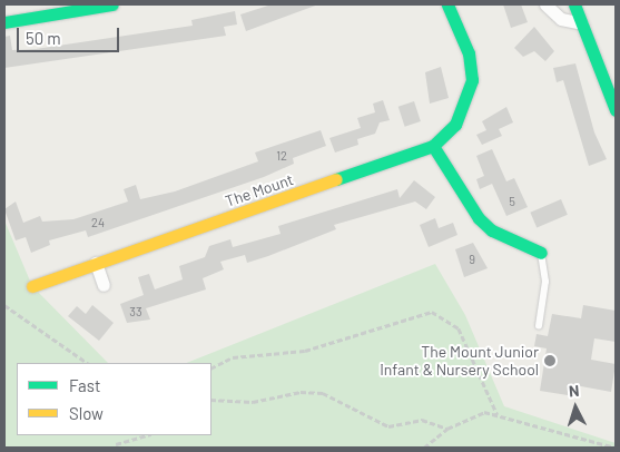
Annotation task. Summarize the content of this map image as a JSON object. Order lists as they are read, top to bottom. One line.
{"streets":{"street":["The Mount"]},"places":["The Mount Junior Infant & Nursery School"],"house_numbers":["12","5","24","9","33"],"legend":["Fast","Slow"],"scale_bar":"50 m","north":"top"}
